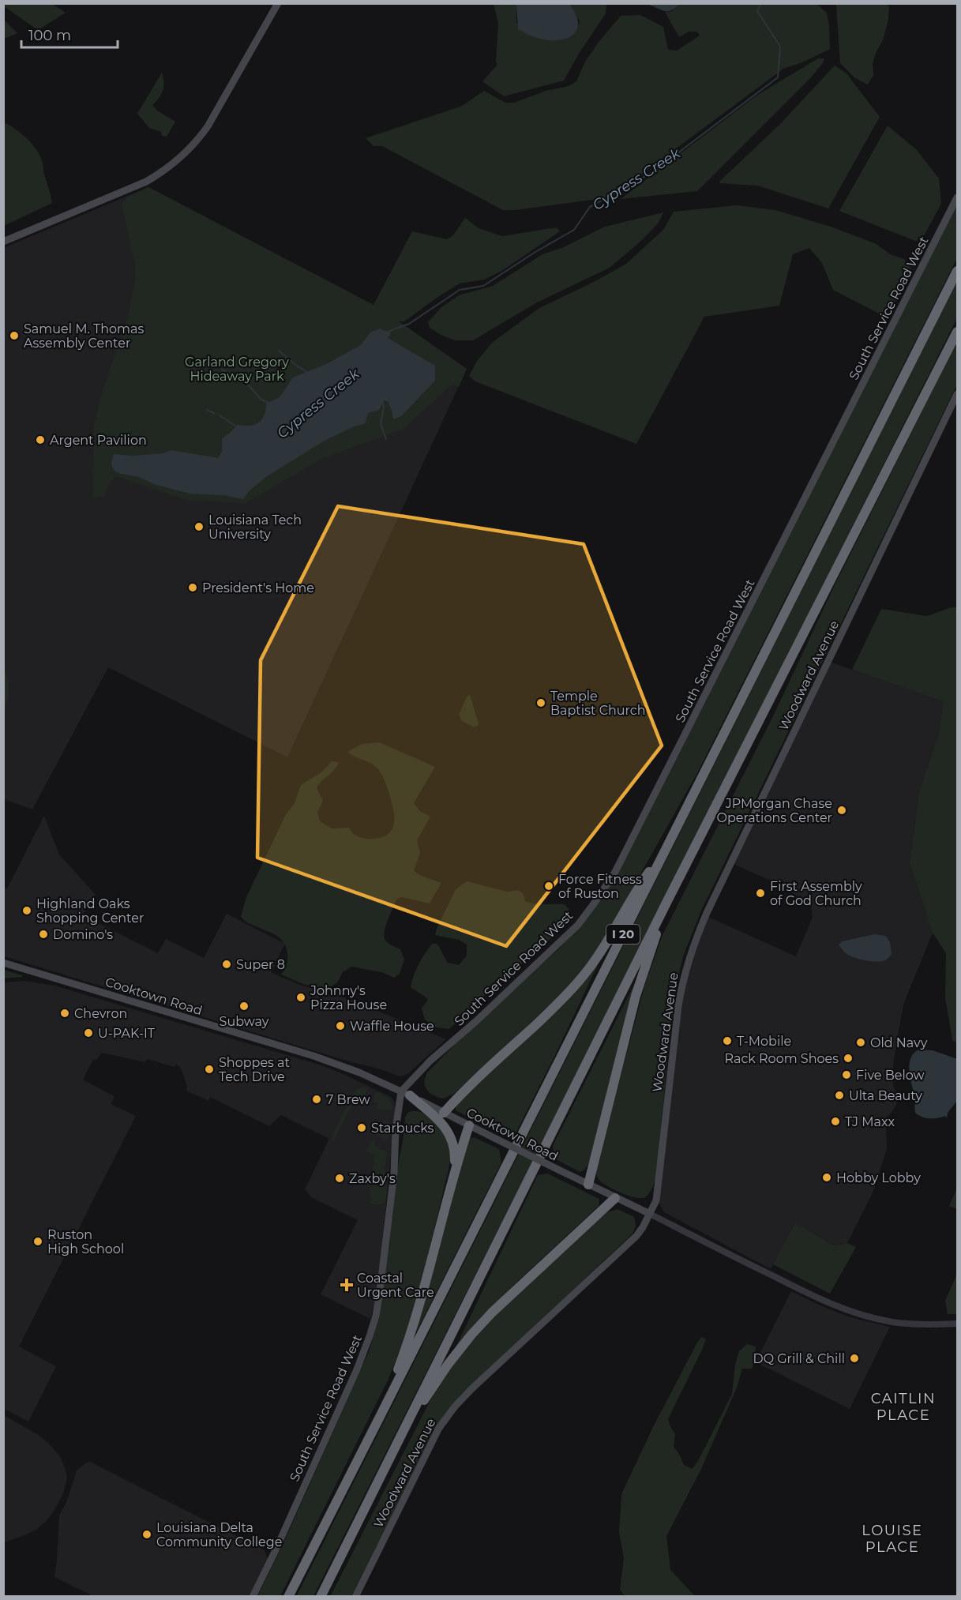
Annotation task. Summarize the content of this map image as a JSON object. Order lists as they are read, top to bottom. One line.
{"streets":{"highway":["I 20"],"main road":["South Service Road West","Woodward Avenue","Cooktown Road"]},"crossings":[["South Service Road West","Cooktown Road"],["Woodward Avenue","Cooktown Road"]],"districts":["CAITLIN PLACE","LOUISE PLACE"],"water":["Cypress Creek"],"parks":["Garland Gregory Hideaway Park"],"places":{"other":["Samuel M. Thomas Assembly Center","Argent Pavilion","Louisiana Tech University","President's Home","Temple Baptist Church","JPMorgan Chase Operations Center","Force Fitness of Ruston","First Assembly of God Church","Highland Oaks Shopping Center","Domino's","Super 8","Johnny's Pizza House","Subway","Chevron","Waffle House","U-PAK-IT","T-Mobile","Old Navy","Rack Room Shoes","Shoppes at Tech Drive","Five Below","Ulta Beauty","7 Brew","TJ Maxx","Starbucks","Hobby Lobby","Zaxby's","Ruston High School","DQ Grill & Chill","Louisiana Delta Community College"],"health":["Coastal Urgent Care"]},"scale_bar":"100 m"}
